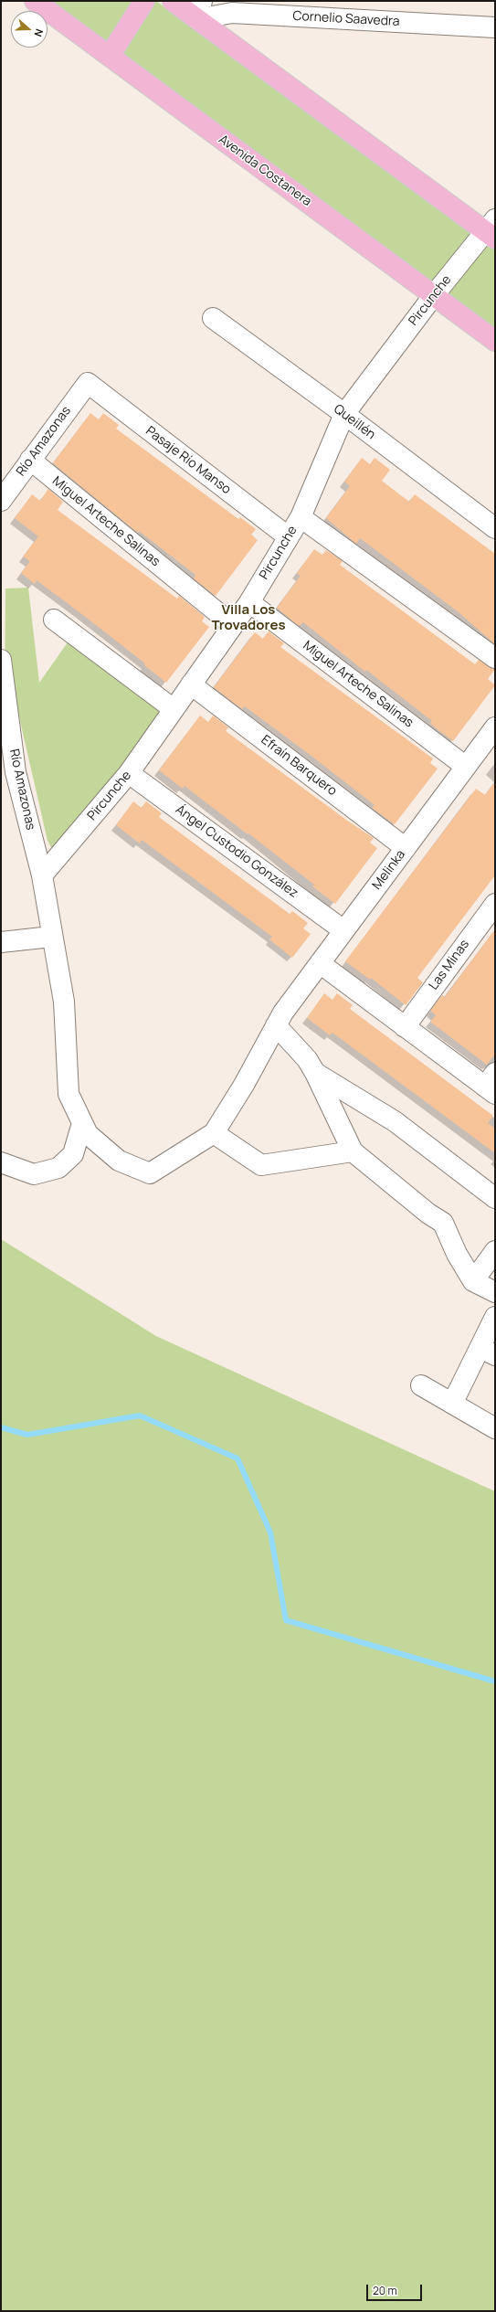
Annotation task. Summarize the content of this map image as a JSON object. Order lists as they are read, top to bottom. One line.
{"streets":{"main road":["Avenida Costanera"],"street":["Cornelio Saavedra","Pircunche","Queillén","Río Amazonas","Pasaje Río Manso","Miguel Arteche Salinas","Efraín Barquero","Ángel Custodio González","Melinka","Las Minas"]},"crossings":[["Avenida Costanera","Pircunche"],["Pircunche","Queillén"],["Pircunche","Río Amazonas"],["Pircunche","Pasaje Río Manso"],["Pircunche","Miguel Arteche Salinas"],["Pircunche","Efraín Barquero"],["Pircunche","Ángel Custodio González"],["Río Amazonas","Pasaje Río Manso"],["Río Amazonas","Miguel Arteche Salinas"],["Río Amazonas","Melinka"],["Miguel Arteche Salinas","Melinka"],["Efraín Barquero","Melinka"],["Ángel Custodio González","Melinka"]],"districts":["Villa Los Trovadores"],"scale_bar":"20 m","north":"right"}
